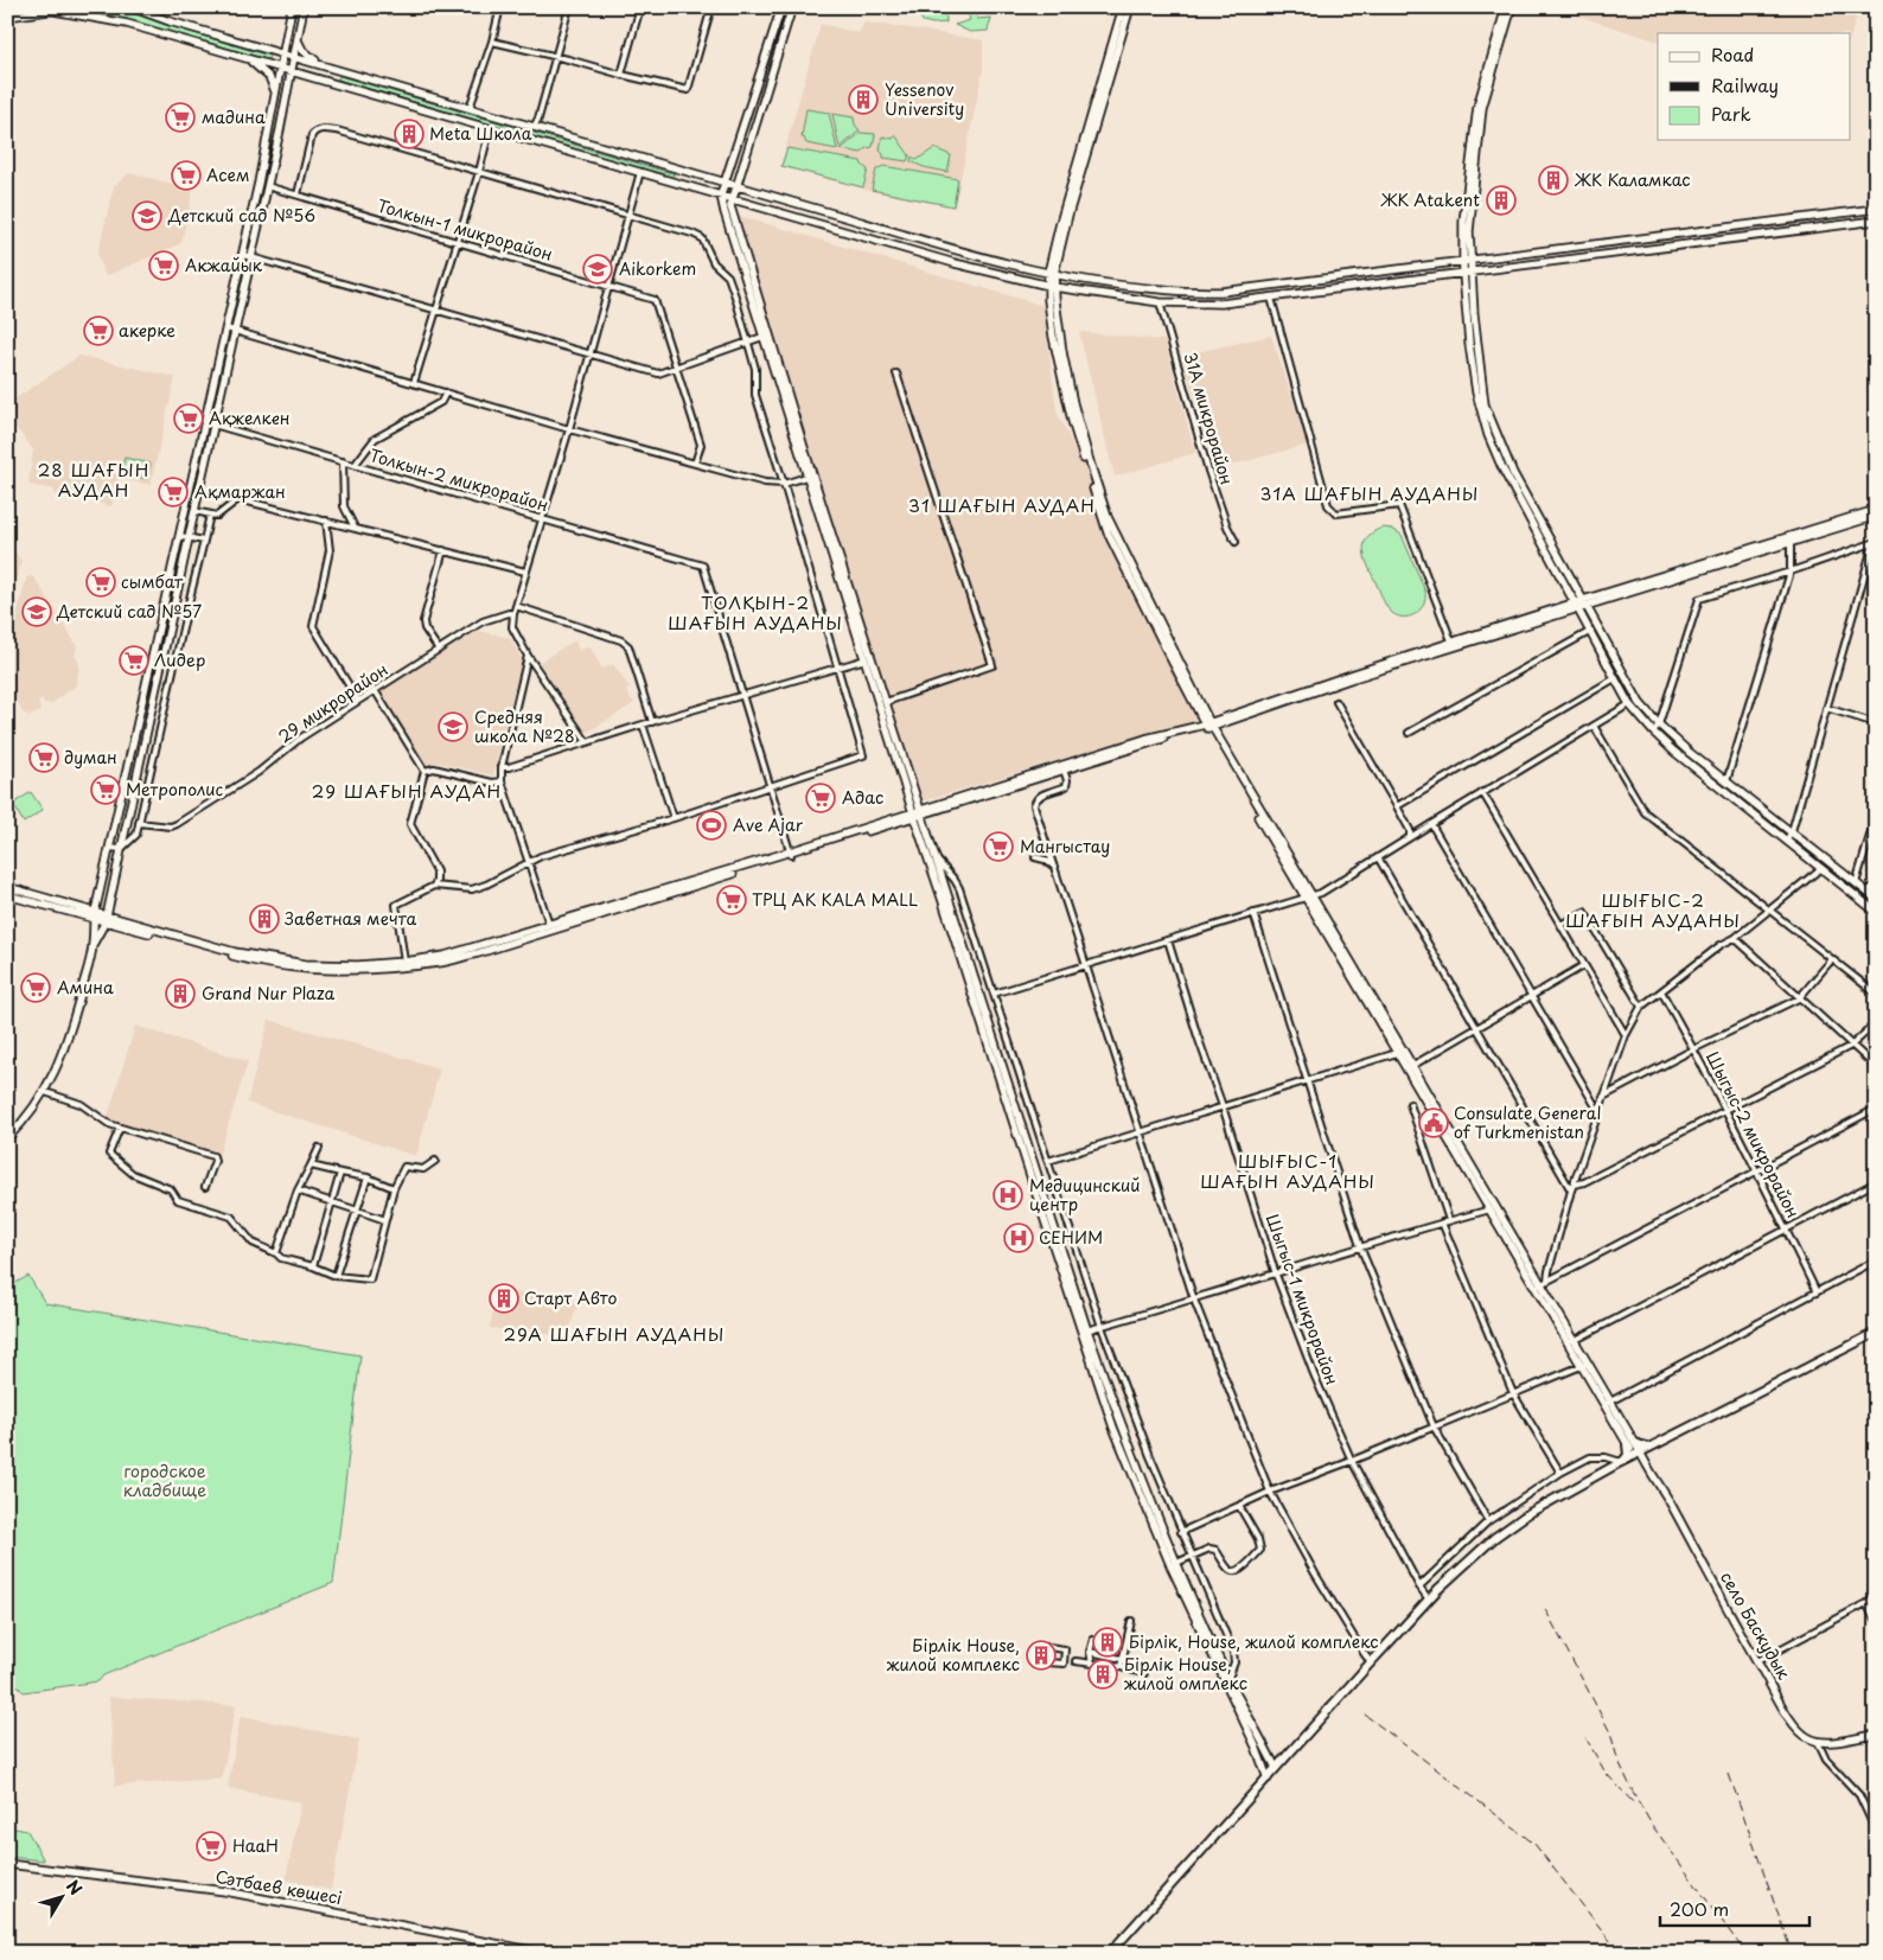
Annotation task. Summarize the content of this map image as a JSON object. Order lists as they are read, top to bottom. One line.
{"streets":{"main road":["село Баскудык","Сәтбаев көшесі"],"street":["Толкын-1 микрорайон","31А микрорайон","Толкын-2 микрорайон","29 микрорайон","Шыгыс-2 микрорайон","Шыгыс-1 микрорайон"]},"districts":["28 ШАҒЫН АУДАН","31А ШАҒЫН АУДАНЫ","31 ШАҒЫН АУДАН","ТОЛҚЫН-2 ШАҒЫН АУДАНЫ","29 ШАҒЫН АУДАН","ШЫҒЫС-2 ШАҒЫН АУДАНЫ","ШЫҒЫС-1 ШАҒЫН АУДАНЫ","29А ШАҒЫН АУДАНЫ"],"parks":["городское кладбище"],"places":{"building":["Yessenov University","Meta Школа","ЖК Каламкас","ЖК Atakent","Заветная мечта","Grand Nur Plaza","Старт Авто","Бірлік, House, жилой комплекс","Бірлік House, жилой комплекс","Бірлік House, жилой омплекс"],"supermarket":["мадина","Асем","Акжайык","акерке","Ақжелкен","Ақмаржан","сымбат","Лидер","думан","Метрополис","Адас","Мангыстау","ТРЦ AK KALA MALL","Амина","НааН"],"school or university":["Детский сад №56","Aikorkem","Детский сад №57","Средняя школа №28"],"sports":["Ave Ajar"],"public building":["Consulate General of Turkmenistan"],"hospital":["Медицинский центр","СЕНИМ"]},"legend":["Road","Railway","Park"],"scale_bar":"200 m","north":"top right"}
